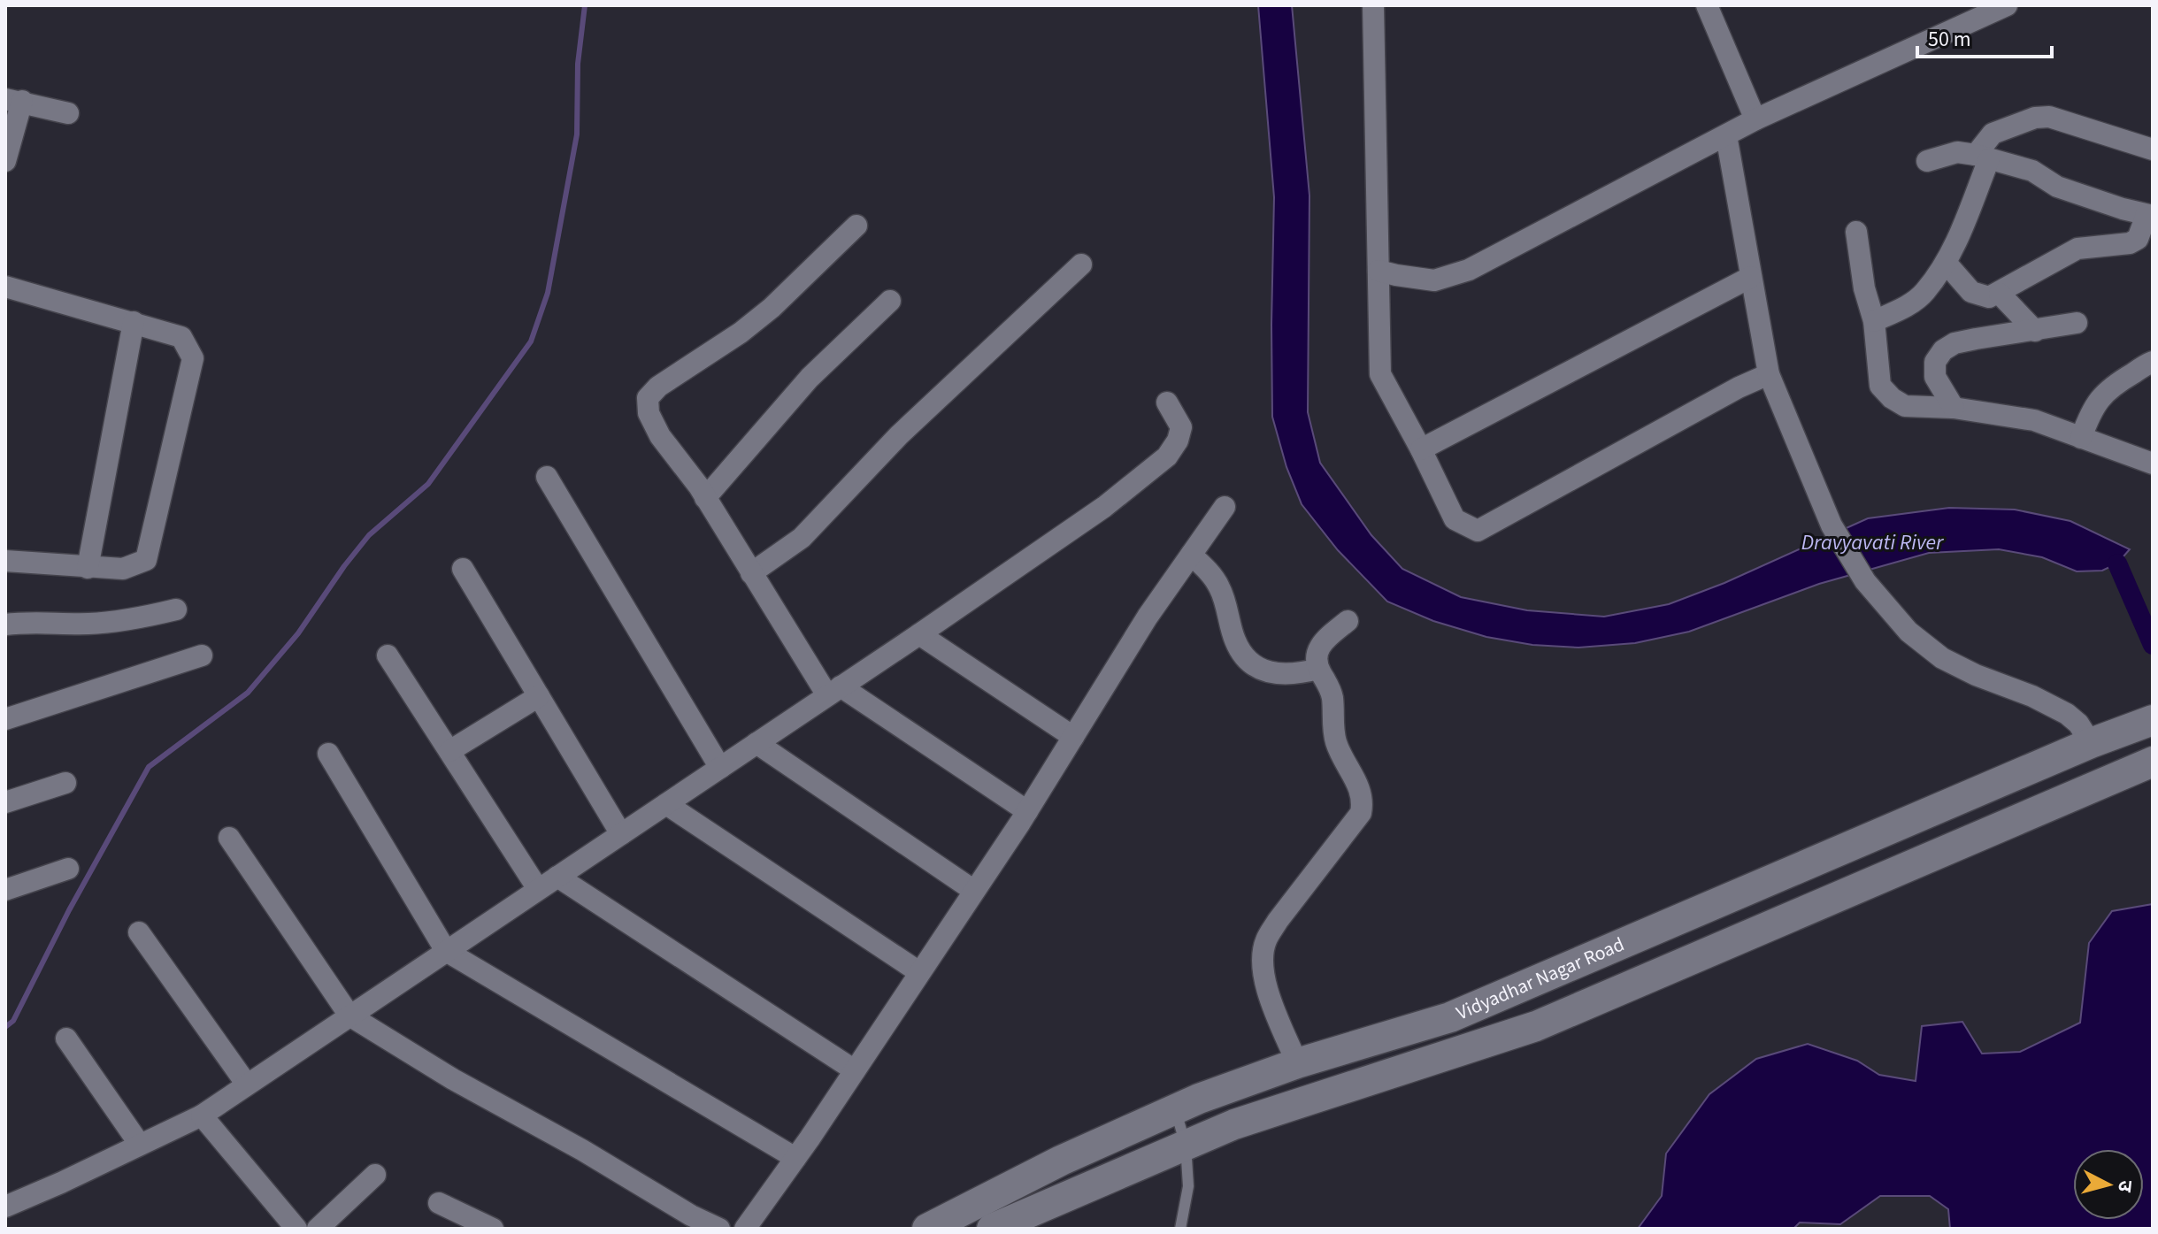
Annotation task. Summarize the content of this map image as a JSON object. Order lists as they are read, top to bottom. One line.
{"streets":{"main road":["Vidyadhar Nagar Road"]},"water":["Dravyavati River"],"scale_bar":"50 m","north":"right"}
